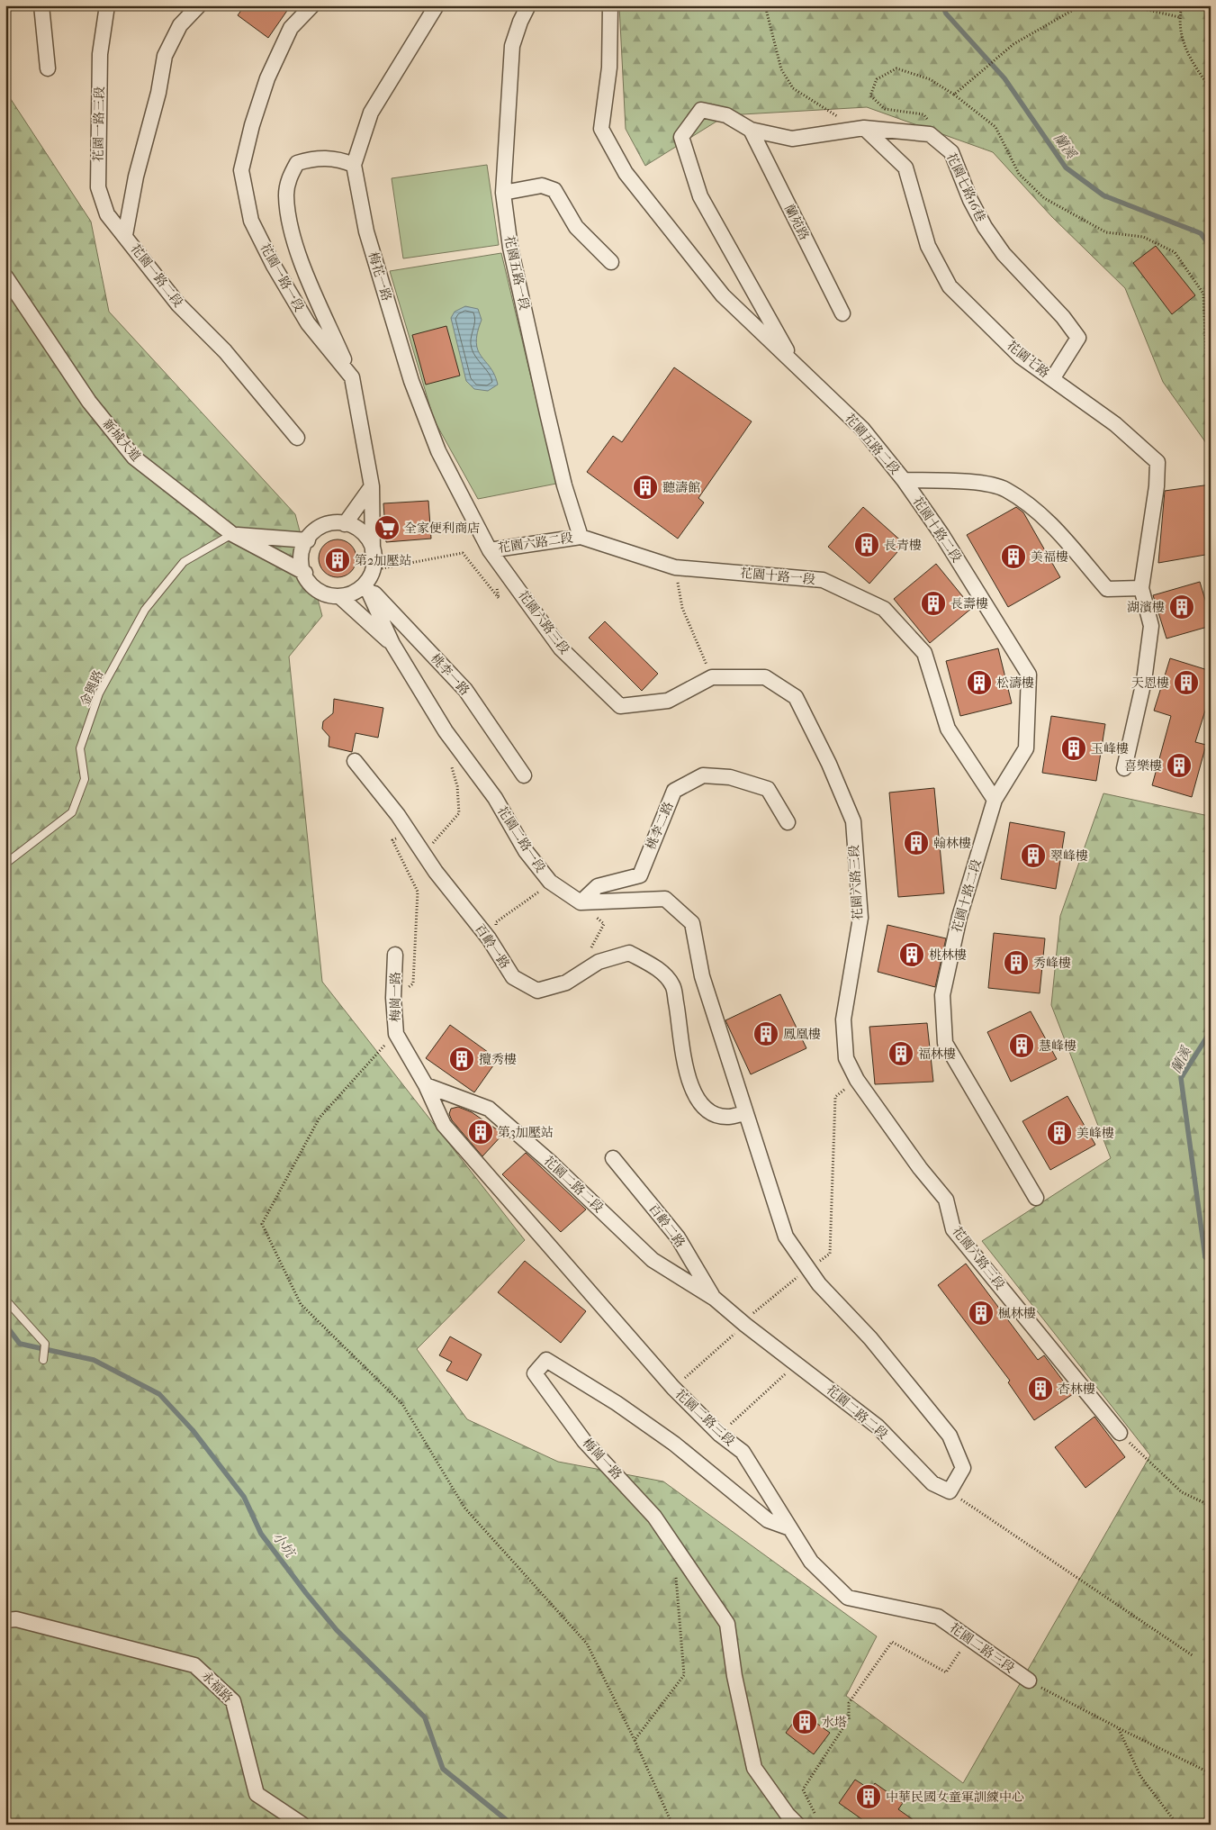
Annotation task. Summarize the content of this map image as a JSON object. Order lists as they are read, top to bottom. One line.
{"streets":{"street":["花園一路三段","花園七路16巷","蘭苑路","花園五路一段","花園一路二段","梅花一路","花園一路一段","花園七路","新城大道","花園五路二段","花園十路二段","花園六路二段","花園十路一段","花園六路三段","桃李一路","桃李二路","花園二路一段","百齡一路","梅崗一路","花園二路二段","百齡二路","花園二路三段","永福路"],"lane":["金興路"]},"crossings":[["花園一路三段","花園一路二段"],["花園七路16巷","花園七路"],["花園五路一段","花園六路二段"],["花園五路一段","花園十路一段"],["梅花一路","花園六路二段"],["梅花一路","花園六路三段"],["花園一路一段","新城大道"],["花園一路一段","桃李一路"],["花園一路一段","花園二路一段"],["花園七路","花園五路二段"],["新城大道","桃李一路"],["新城大道","金興路"],["新城大道","花園二路一段"],["花園五路二段","花園十路二段"],["花園十路二段","花園十路一段"],["花園六路二段","花園十路一段"],["花園六路二段","花園六路三段"],["桃李一路","花園二路一段"],["桃李二路","花園二路一段"],["梅崗一路","花園二路二段"],["梅崗一路","花園二路三段"],["花園二路二段","百齡二路"],["花園二路二段","花園二路三段"]],"water":["蘭溪","小坑"],"places":{"building":["聽濤館","長青樓","美福樓","第2加壓站","長壽樓","湖濱樓","松濤樓","天恩樓","玉峰樓","喜樂樓","翰林樓","翠峰樓","桃林樓","秀峰樓","鳳凰樓","慧峰樓","福林樓","攬秀樓","第3加壓站","美峰樓","楓林樓","杏林樓","水塔","中華民國女童軍訓練中心"],"supermarket":["全家便利商店"]}}
